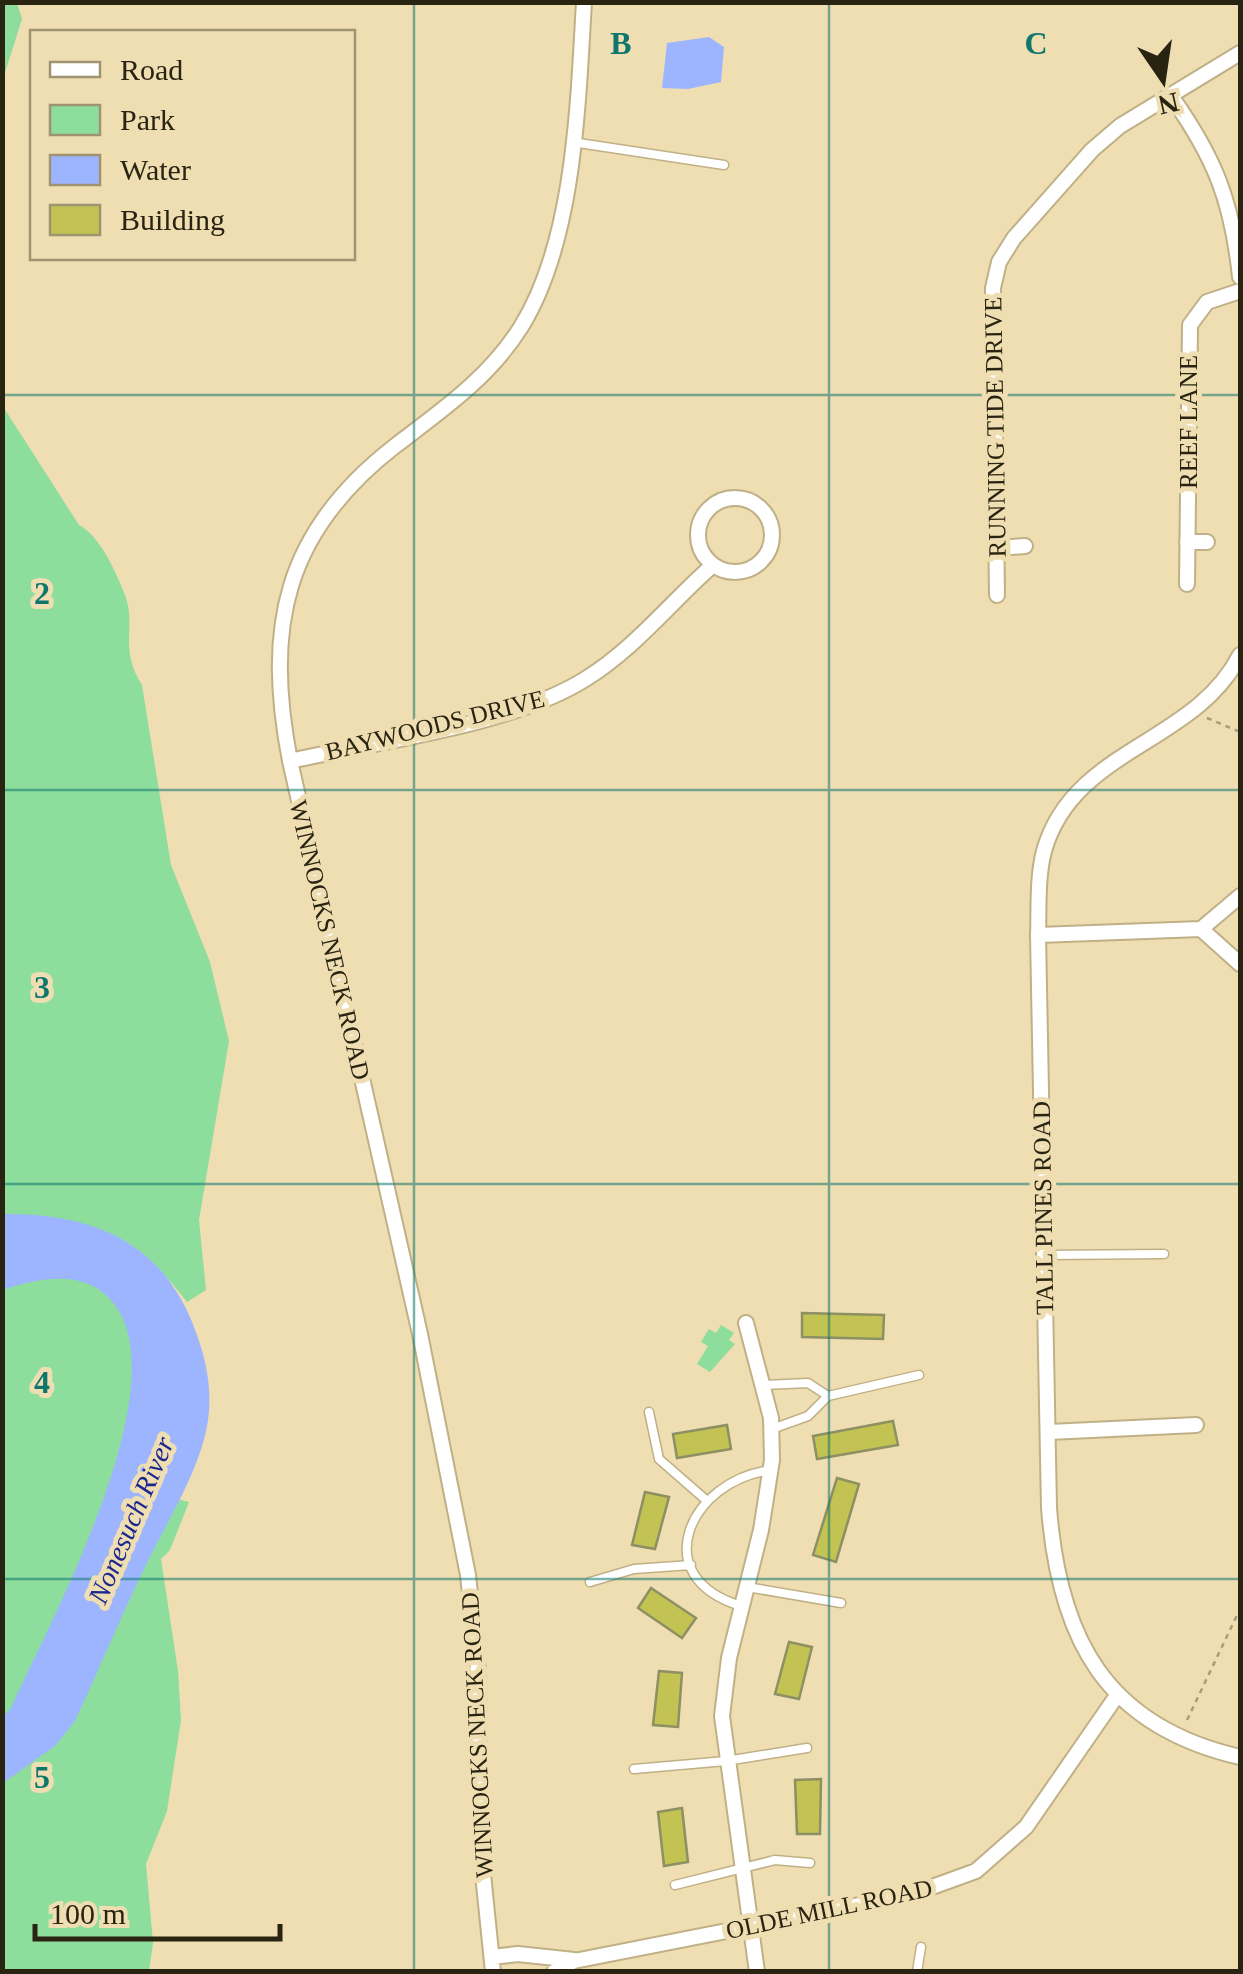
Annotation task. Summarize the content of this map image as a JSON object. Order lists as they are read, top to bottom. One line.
{"streets":{"street":["REEF LANE","RUNNING TIDE DRIVE","BAYWOODS DRIVE","WINNOCKS NECK ROAD","TALL PINES ROAD","OLDE MILL ROAD"]},"crossings":[["BAYWOODS DRIVE","WINNOCKS NECK ROAD"],["WINNOCKS NECK ROAD","OLDE MILL ROAD"],["TALL PINES ROAD","OLDE MILL ROAD"]],"water":["Nonesuch River"],"legend":["Road","Park","Water","Building"],"scale_bar":"100 m","north":"bottom","grid":{"columns":["B","C"],"rows":["2","3","4","5"]}}
